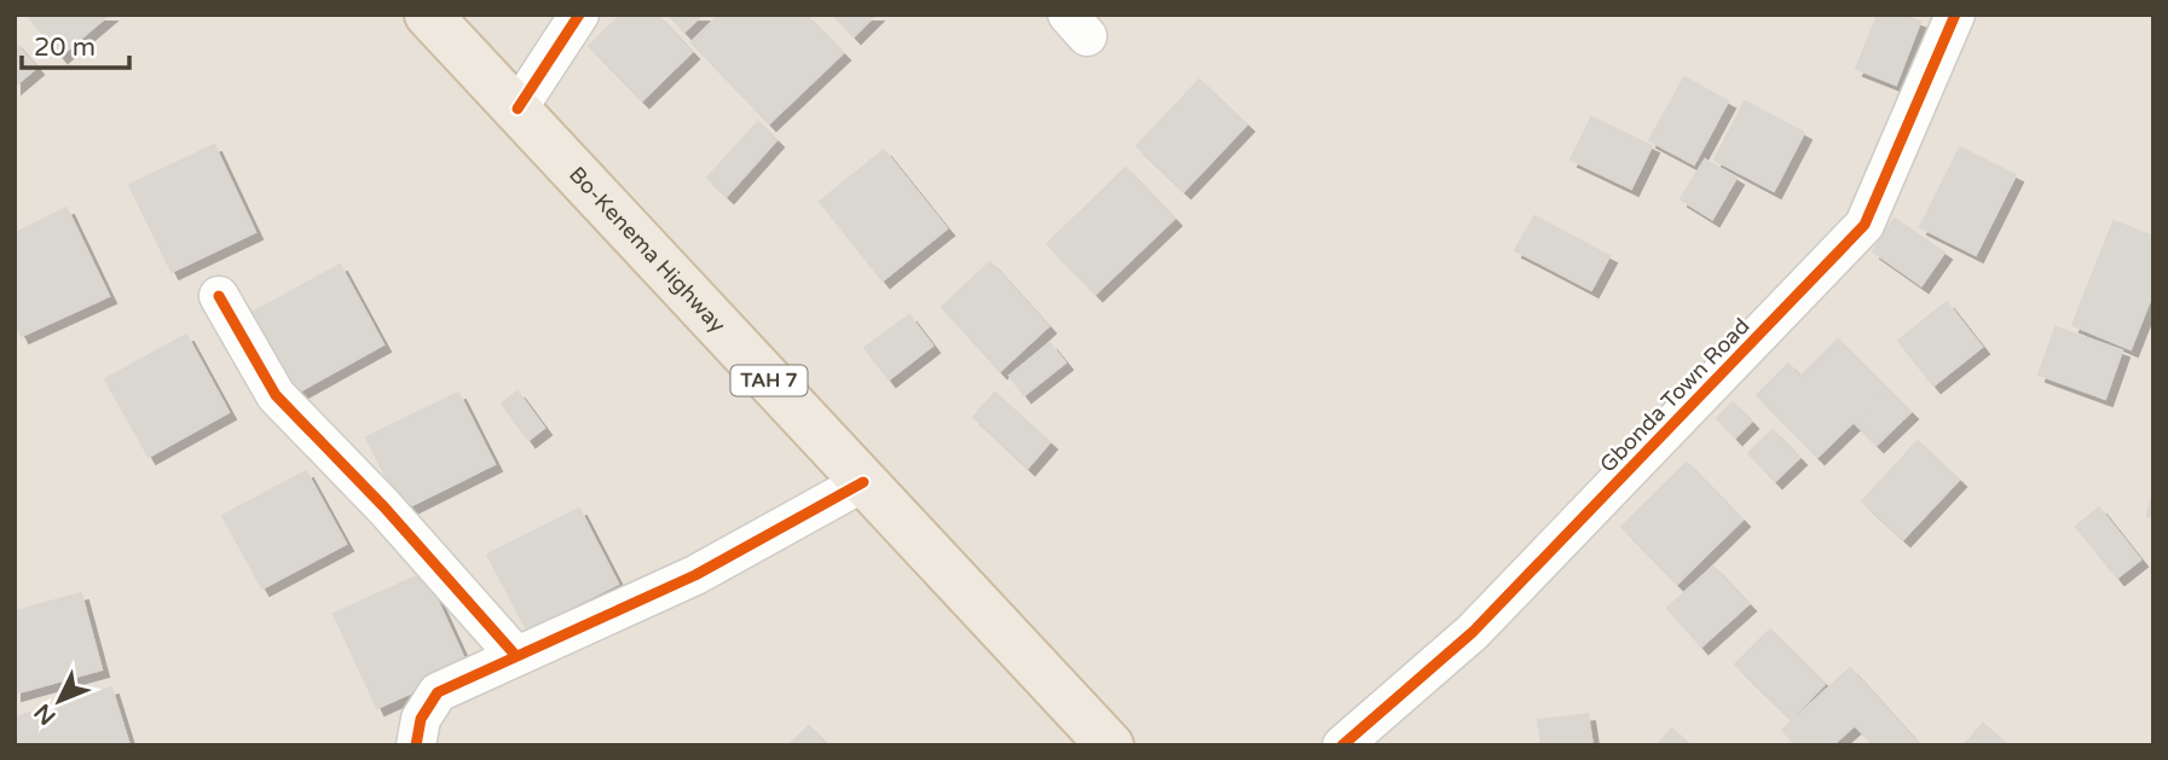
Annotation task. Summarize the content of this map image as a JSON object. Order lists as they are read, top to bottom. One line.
{"streets":{"highway":["Bo-Kenema Highway","TAH 7"],"street":["Gbonda Town Road"]},"scale_bar":"20 m","north":"bottom left"}
